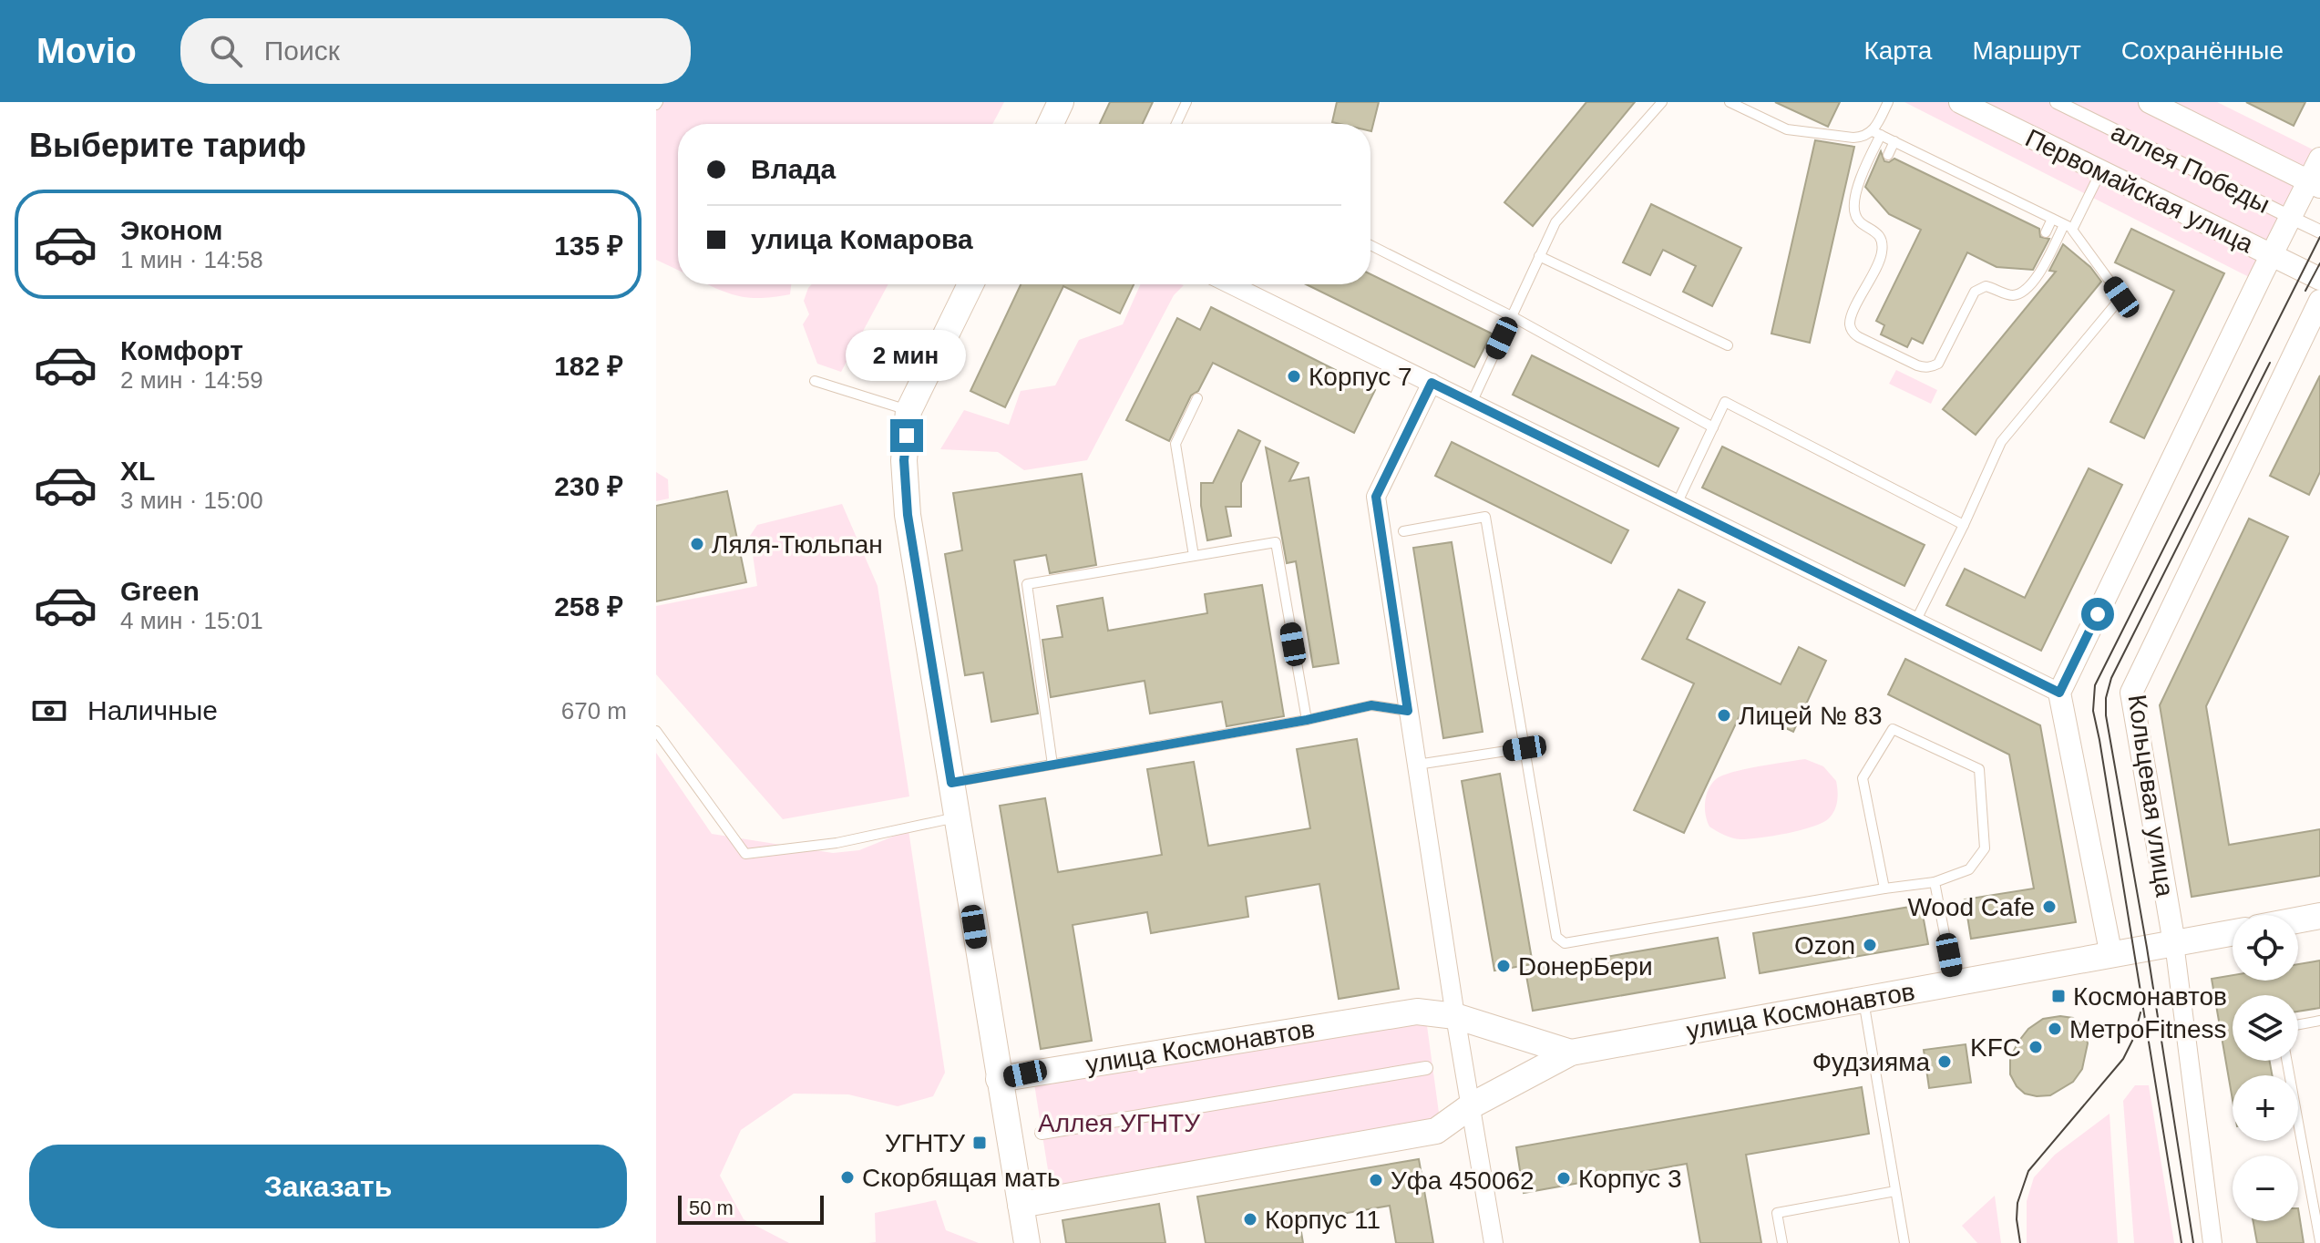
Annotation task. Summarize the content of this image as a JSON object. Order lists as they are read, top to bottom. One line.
{"streets":{"main road":["улица Космонавтов"],"street":["аллея Победы","Первомайская улица","Кольцевая улица"]},"crossings":[["Кольцевая улица","улица Космонавтов"]],"parks":["Аллея УГНТУ"],"places":{"other":["Корпус 7","Ляля-Тюльпан","Лицей № 83","Wood Cafe","Ozon","DонерБери","МетроFitness","KFC","Фудзияма","Скорбящая мать","Корпус 3","Уфа 450062","Корпус 11"],"transit":["Космонавтов","УГНТУ"]},"scale_bar":"50 m","page":{"header":"Movio","search":"Поиск","nav":["Карта","Маршрут","Сохранённые"],"heading":"Выберите тариф","banner":["Влада","улица Комарова"],"list":[{"name":"Эконом","note":"1 мин · 14:58","value":"135 ₽"},{"name":"Комфорт","note":"2 мин · 14:59","value":"182 ₽"},{"name":"XL","note":"3 мин · 15:00","value":"230 ₽"},{"name":"Green","note":"4 мин · 15:01","value":"258 ₽"}],"bubble":"2 мин","pay":["Наличные","670 m"],"map_buttons":["+","−"],"buttons":"Заказать","scale":"50 m"}}
